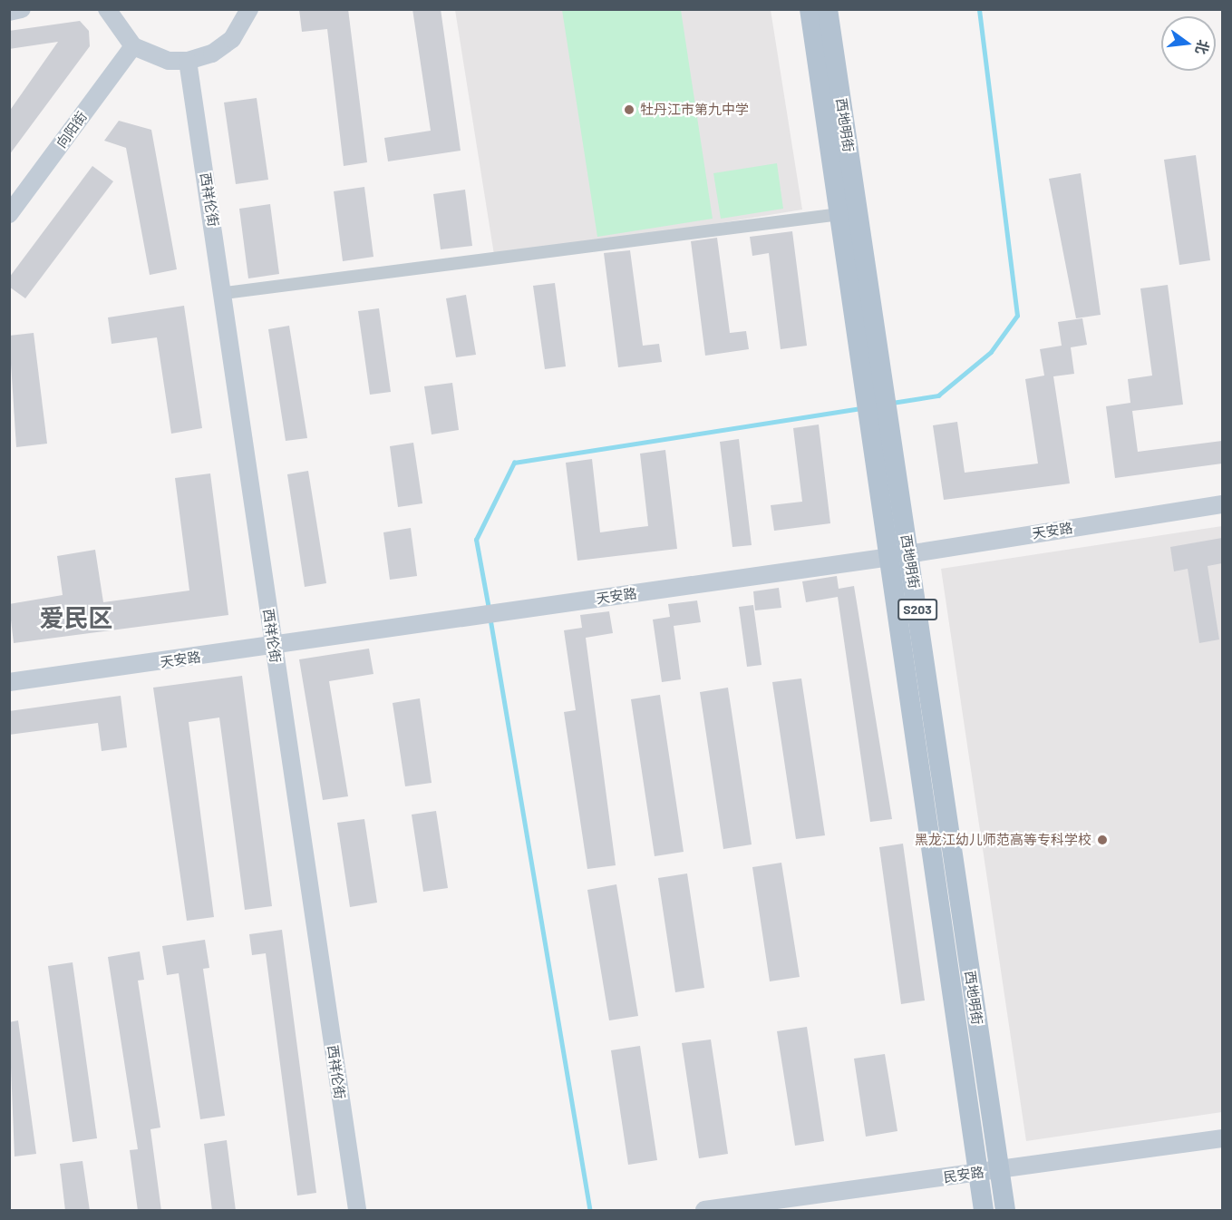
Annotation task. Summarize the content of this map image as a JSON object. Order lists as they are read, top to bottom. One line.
{"streets":{"main road":["西地明街","S203"],"street":["向阳街","西祥伦街","天安路","民安路"]},"crossings":[["西地明街","天安路"],["西地明街","民安路"],["西祥伦街","天安路"]],"districts":["爱民区"],"places":["牡丹江市第九中学","黑龙江幼儿师范高等专科学校"],"north":"right"}
